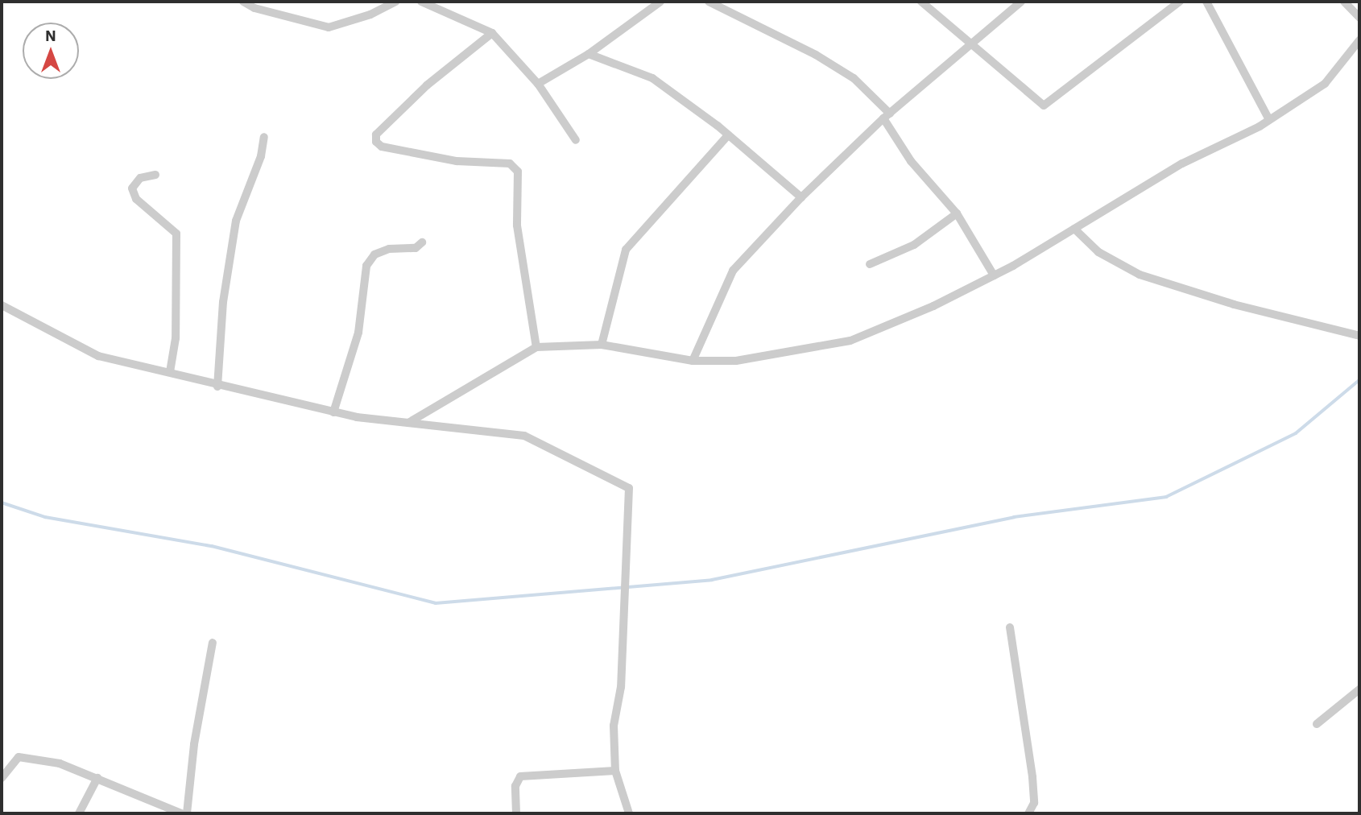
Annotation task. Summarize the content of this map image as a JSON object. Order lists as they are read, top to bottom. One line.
{"north":"top"}
